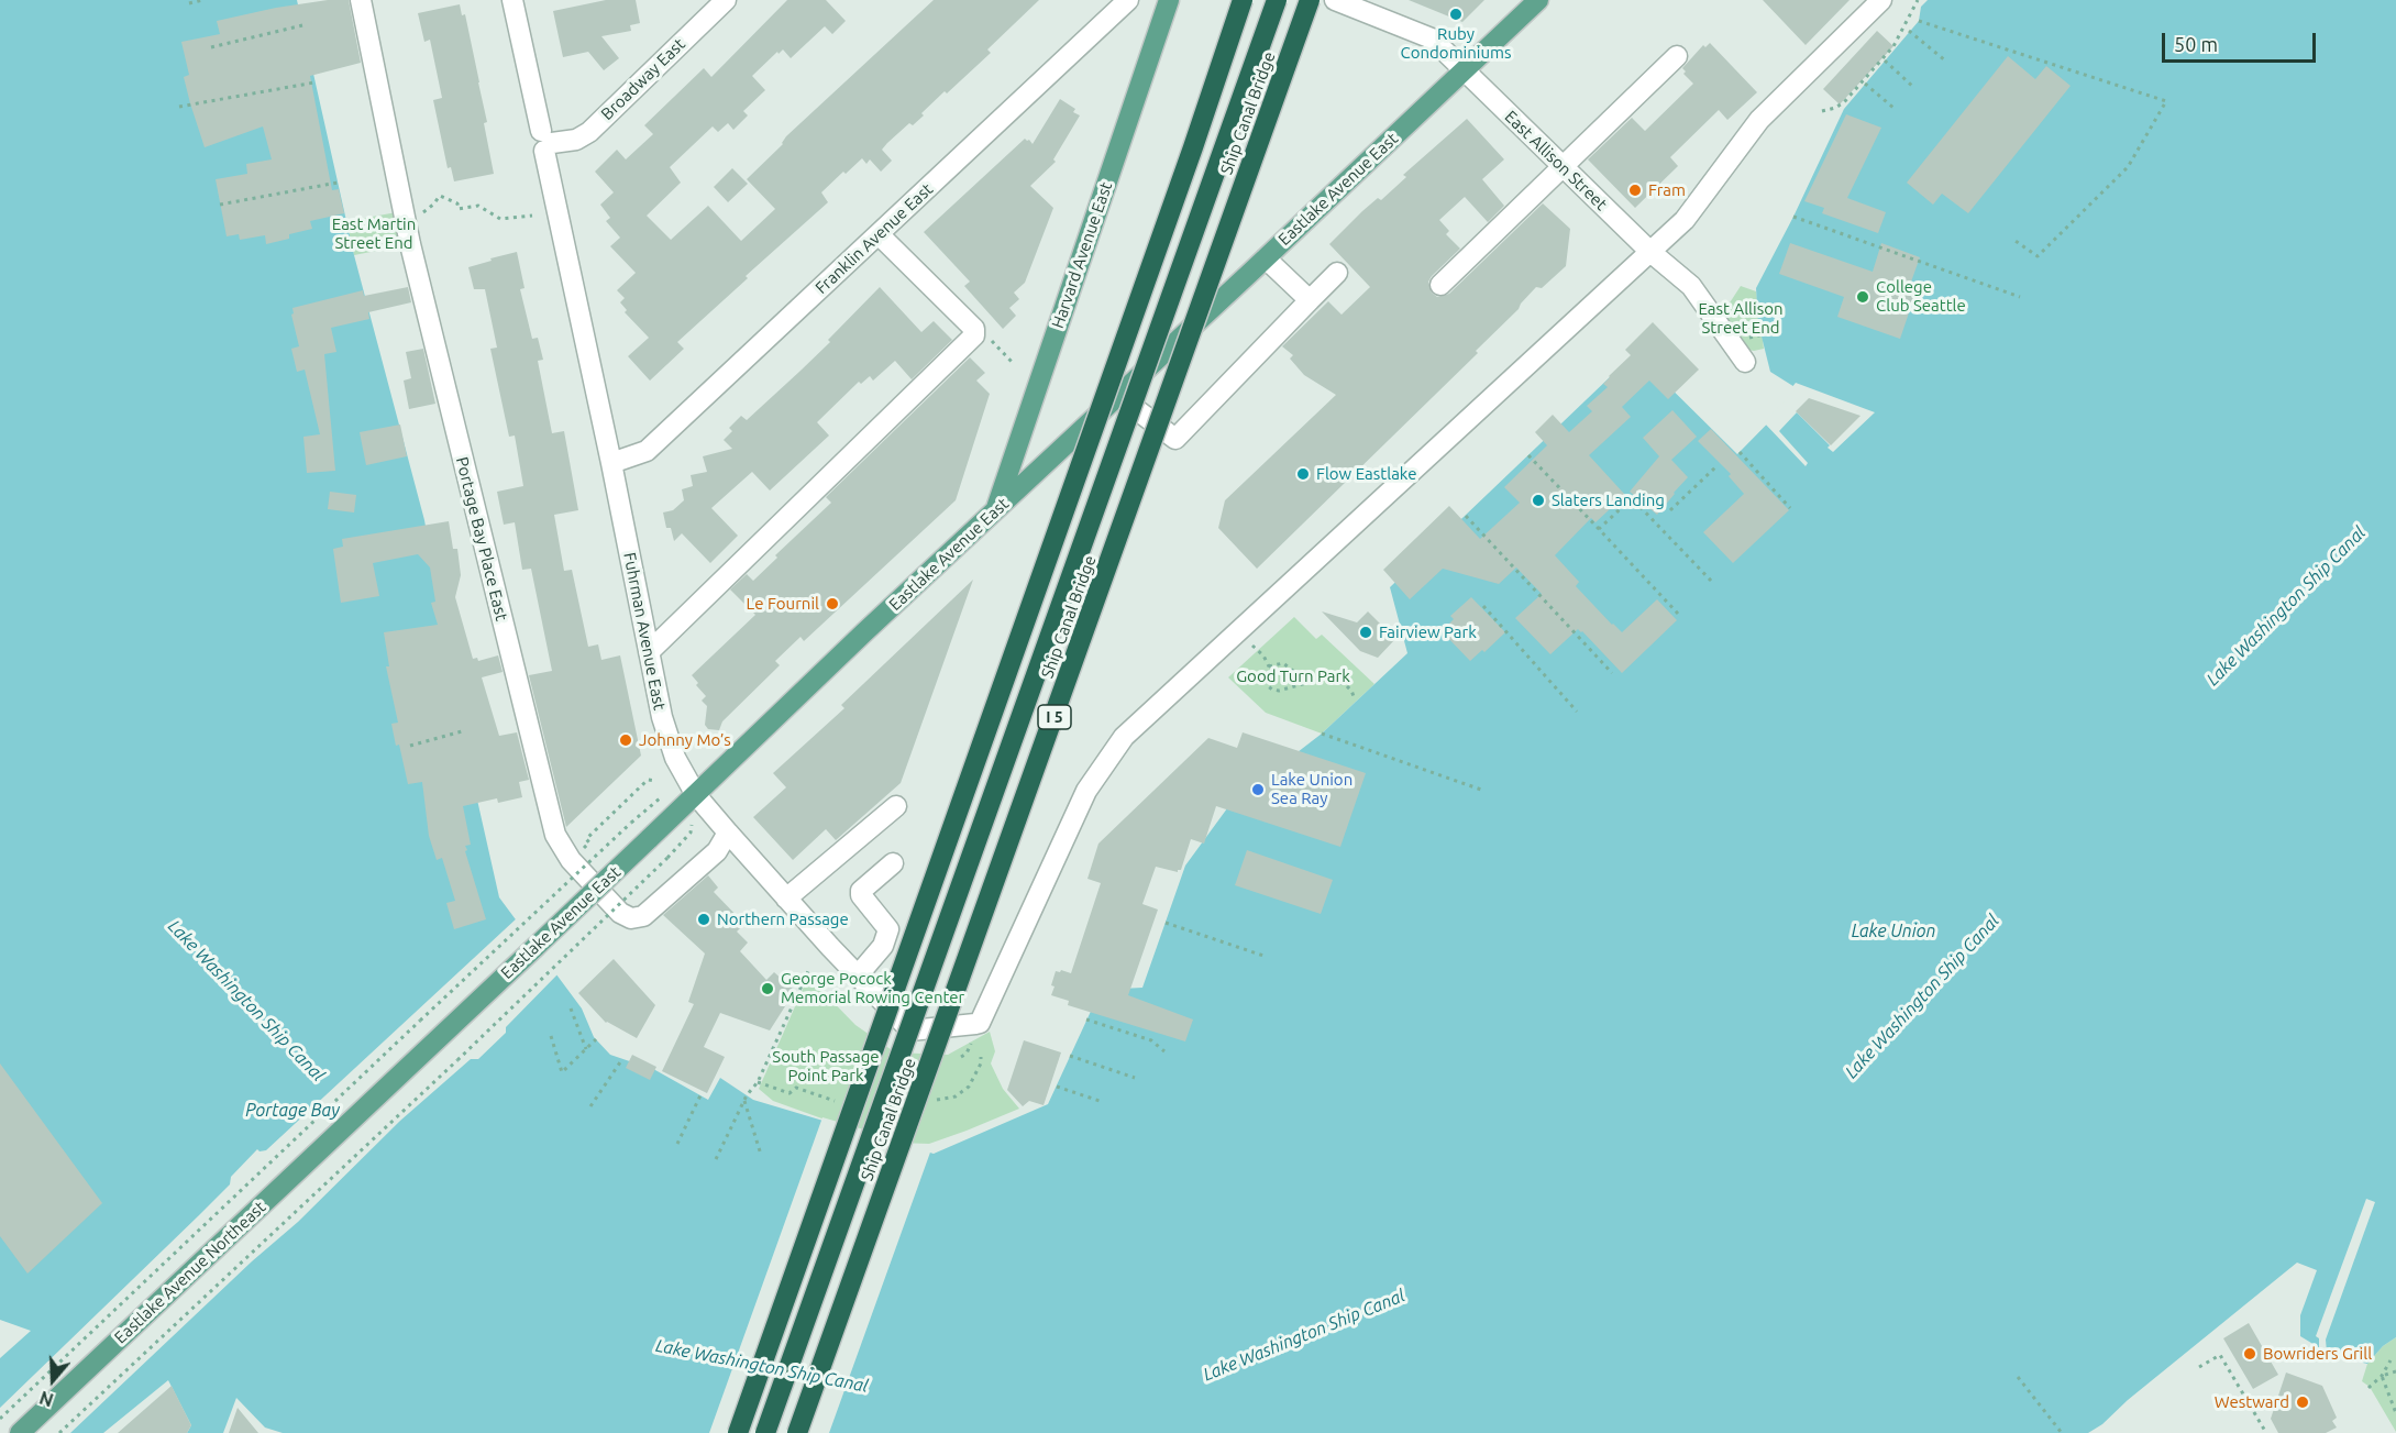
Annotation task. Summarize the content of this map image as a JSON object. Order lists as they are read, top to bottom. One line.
{"streets":{"highway":["Ship Canal Bridge","I 5"],"main road":["Eastlake Avenue East","Harvard Avenue East","Eastlake Avenue Northeast"],"street":["Broadway East","East Allison Street","Franklin Avenue East","Portage Bay Place East","Fuhrman Avenue East"]},"crossings":[["Broadway East","Fuhrman Avenue East"],["East Allison Street","Eastlake Avenue East"],["East Allison Street","Fuhrman Avenue East"],["Eastlake Avenue East","Harvard Avenue East"],["Eastlake Avenue East","Fuhrman Avenue East"],["Eastlake Avenue East","Eastlake Avenue Northeast"],["Franklin Avenue East","Fuhrman Avenue East"],["Portage Bay Place East","Fuhrman Avenue East"]],"water":["Lake Washington Ship Canal","Lake Union","Portage Bay"],"parks":["East Martin Street End","East Allison Street End","Good Turn Park","South Passage Point Park"],"places":["Ruby Condominiums","Fram","College Club Seattle","Flow Eastlake","Slaters Landing","Le Fournil","Fairview Park","Johnny Mo’s","Lake Union Sea Ray","Northern Passage","George Pocock Memorial Rowing Center","Bowriders Grill","Westward"],"scale_bar":"50 m","north":"bottom"}
